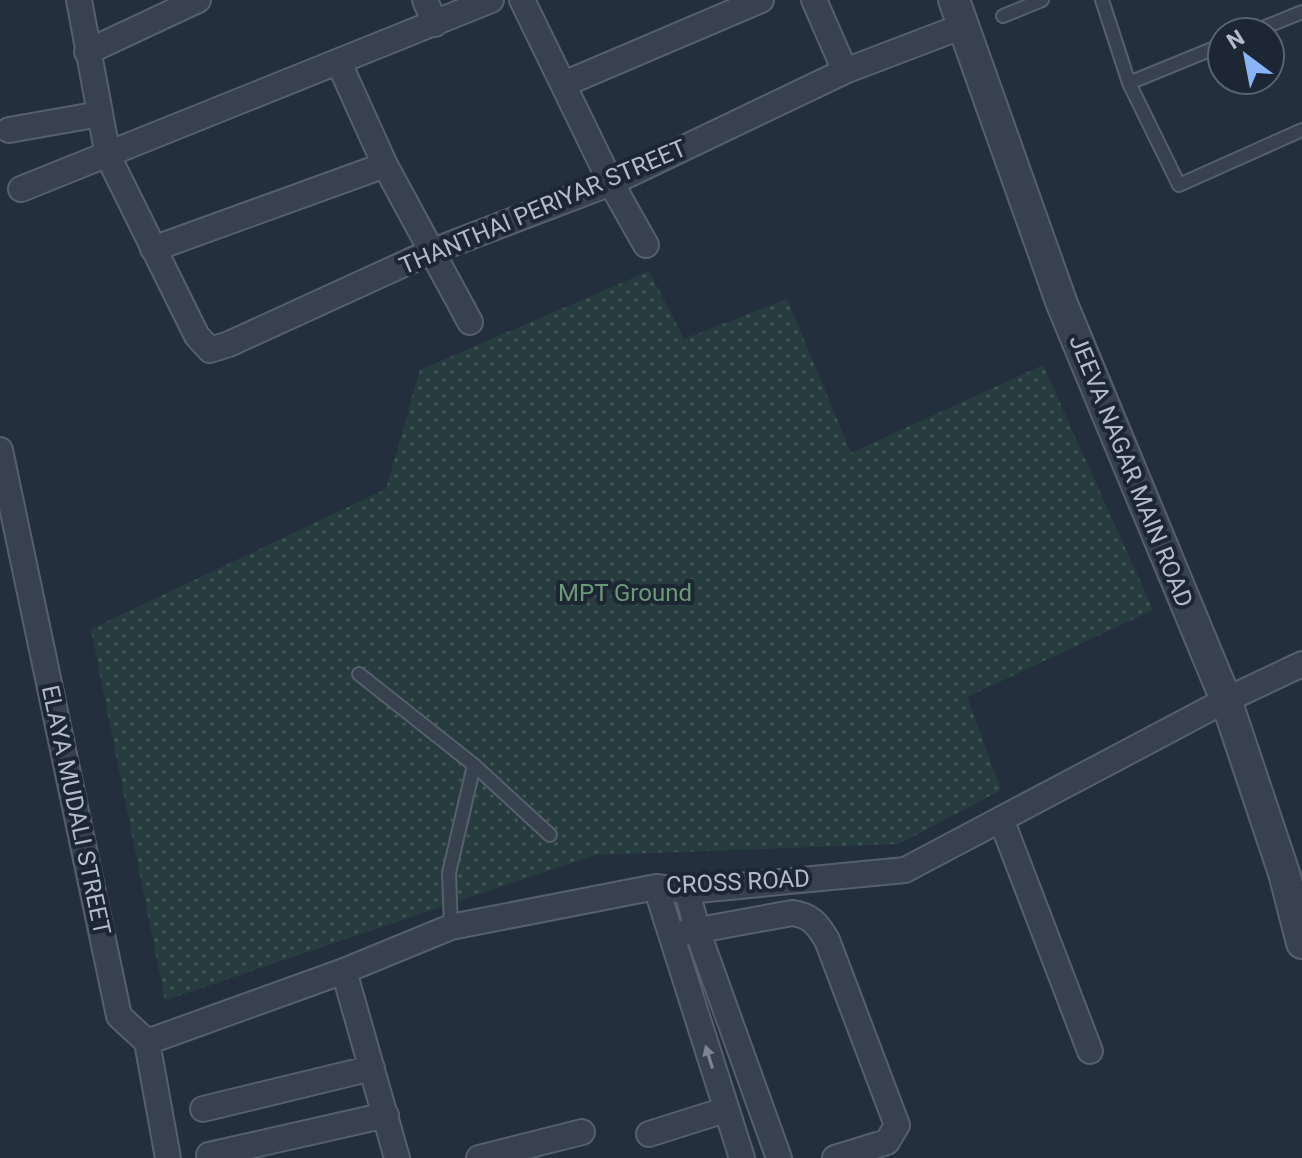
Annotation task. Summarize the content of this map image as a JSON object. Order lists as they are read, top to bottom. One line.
{"streets":{"street":["THANTHAI PERIYAR STREET","JEEVA NAGAR MAIN ROAD","ELAYA MUDALI STREET","CROSS ROAD"]},"crossings":[["THANTHAI PERIYAR STREET","JEEVA NAGAR MAIN ROAD"],["JEEVA NAGAR MAIN ROAD","CROSS ROAD"],["ELAYA MUDALI STREET","CROSS ROAD"]],"parks":["MPT Ground"],"north":"top left"}
